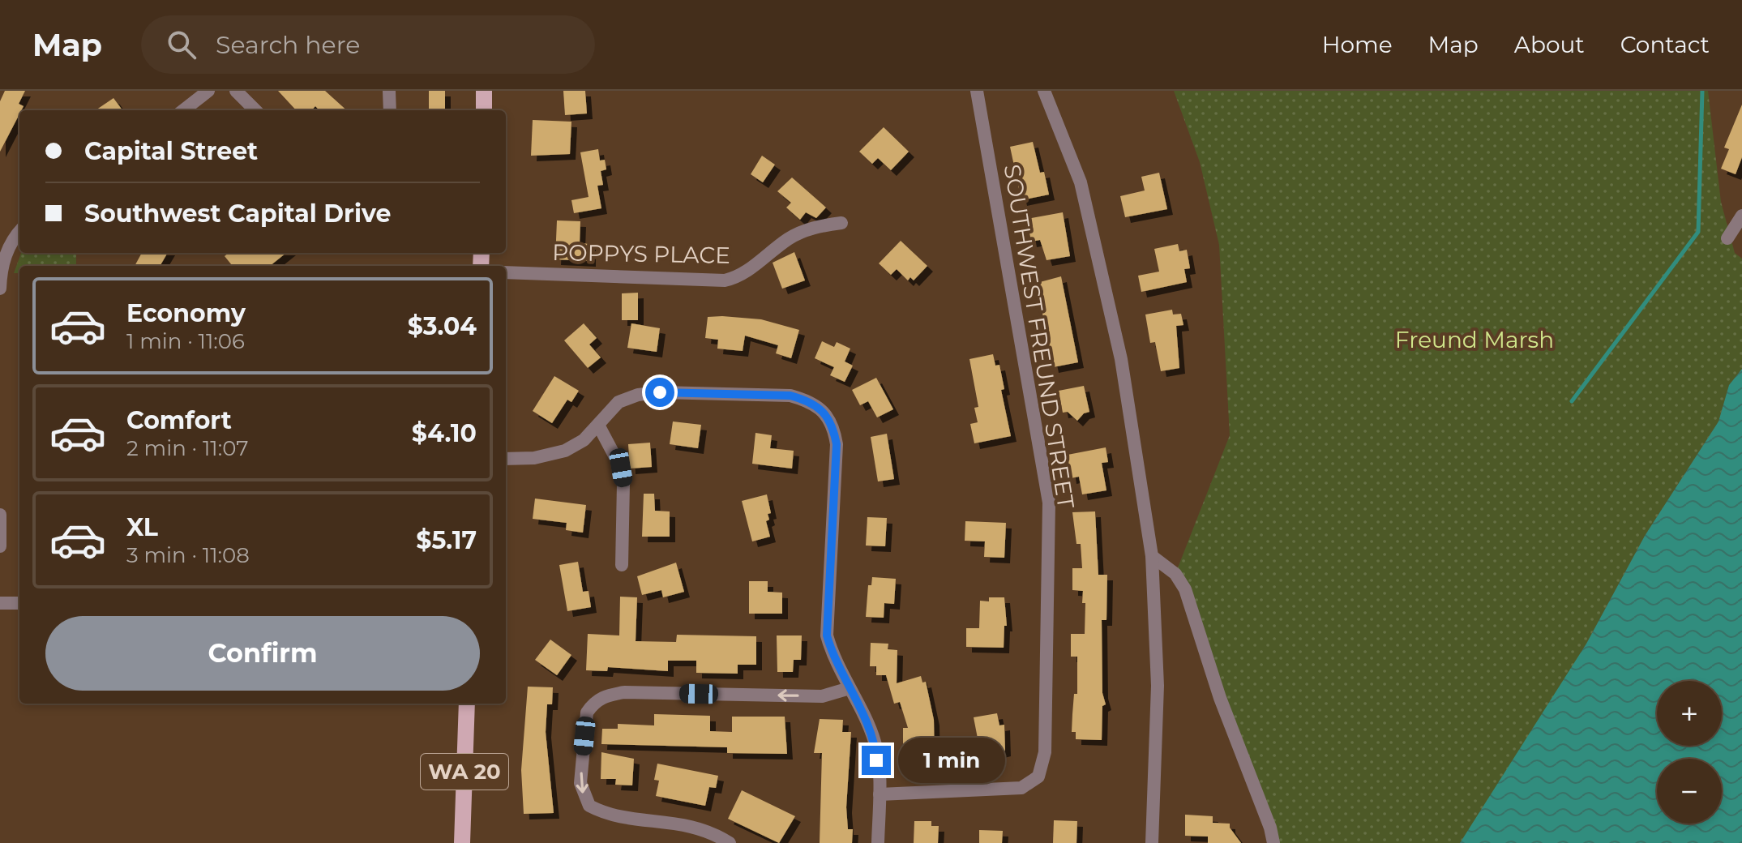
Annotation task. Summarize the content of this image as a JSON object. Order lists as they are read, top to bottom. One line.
{"streets":{"main road":["WA 20"],"street":["POPPYS PLACE","SOUTHWEST FREUND STREET"]},"parks":["Freund Marsh"],"page":{"header":"Map","search":"Search here","nav":["Home","Map","About","Contact"],"banner":["Capital Street","Southwest Capital Drive"],"list":[{"name":"Economy","note":"1 min · 11:06","value":"$3.04"},{"name":"Comfort","note":"2 min · 11:07","value":"$4.10"},{"name":"XL","note":"3 min · 11:08","value":"$5.17"}],"buttons":"Confirm","map_buttons":["+","−"],"bubble":"1 min"}}
